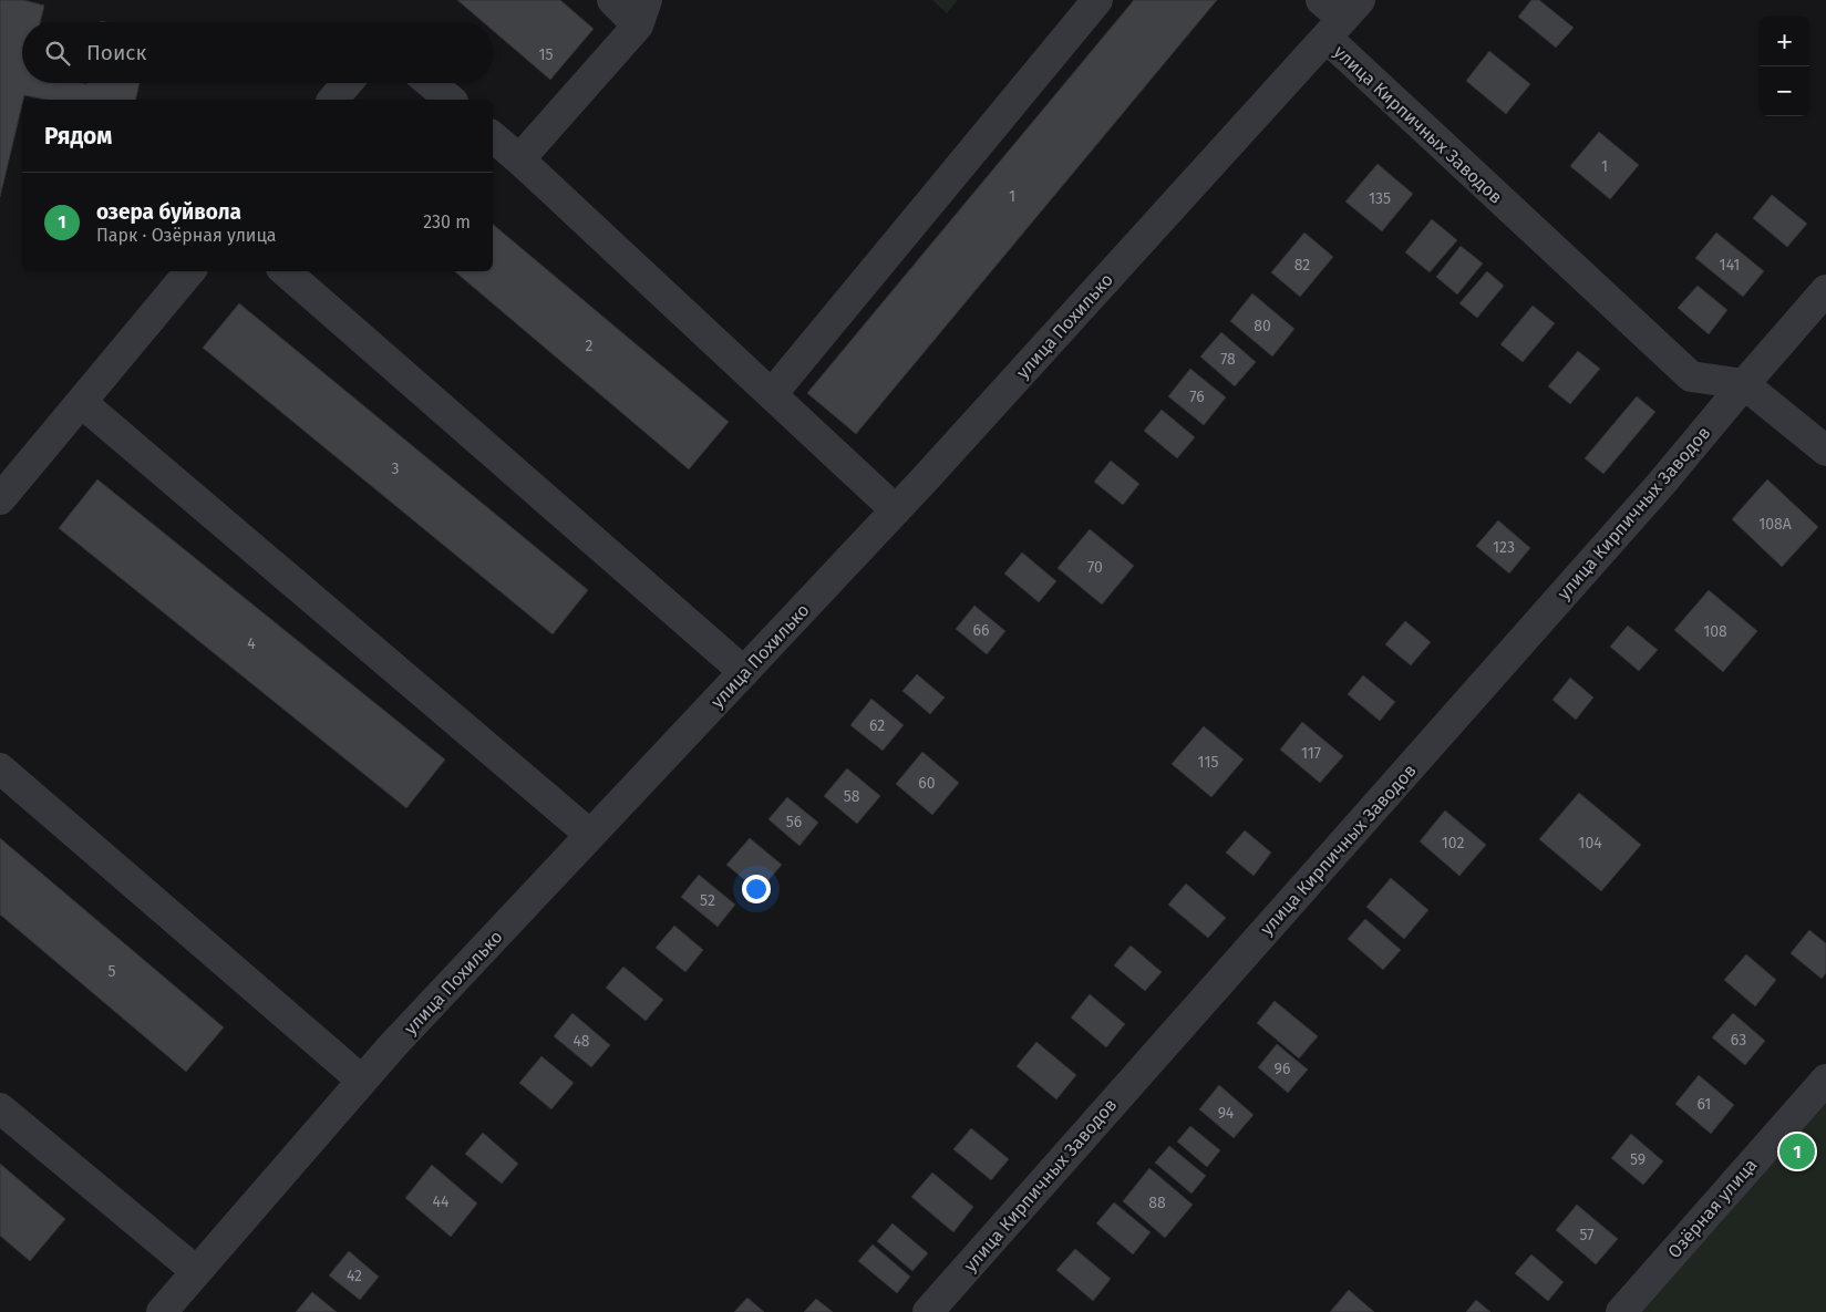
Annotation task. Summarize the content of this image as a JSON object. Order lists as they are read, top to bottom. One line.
{"streets":{"street":["улица Кирпичных Заводов","улица Похилько","Озёрная улица"]},"crossings":[["улица Кирпичных Заводов","улица Похилько"]],"house_numbers":["15","1","1","135","82","141","80","2","78","76","3","108А","123","70","66","108","4","62","117","115","60","58","56","102","104","52","5","63","48","96","61","94","59","44","88","57","42"],"page":{"map_buttons":["+","−"],"search":"Поиск","heading":"Рядом","list":[{"mark":"1","name":"озера буйвола","note":"Парк · Озёрная улица","value":"230 m"}],"pins":"1"}}
